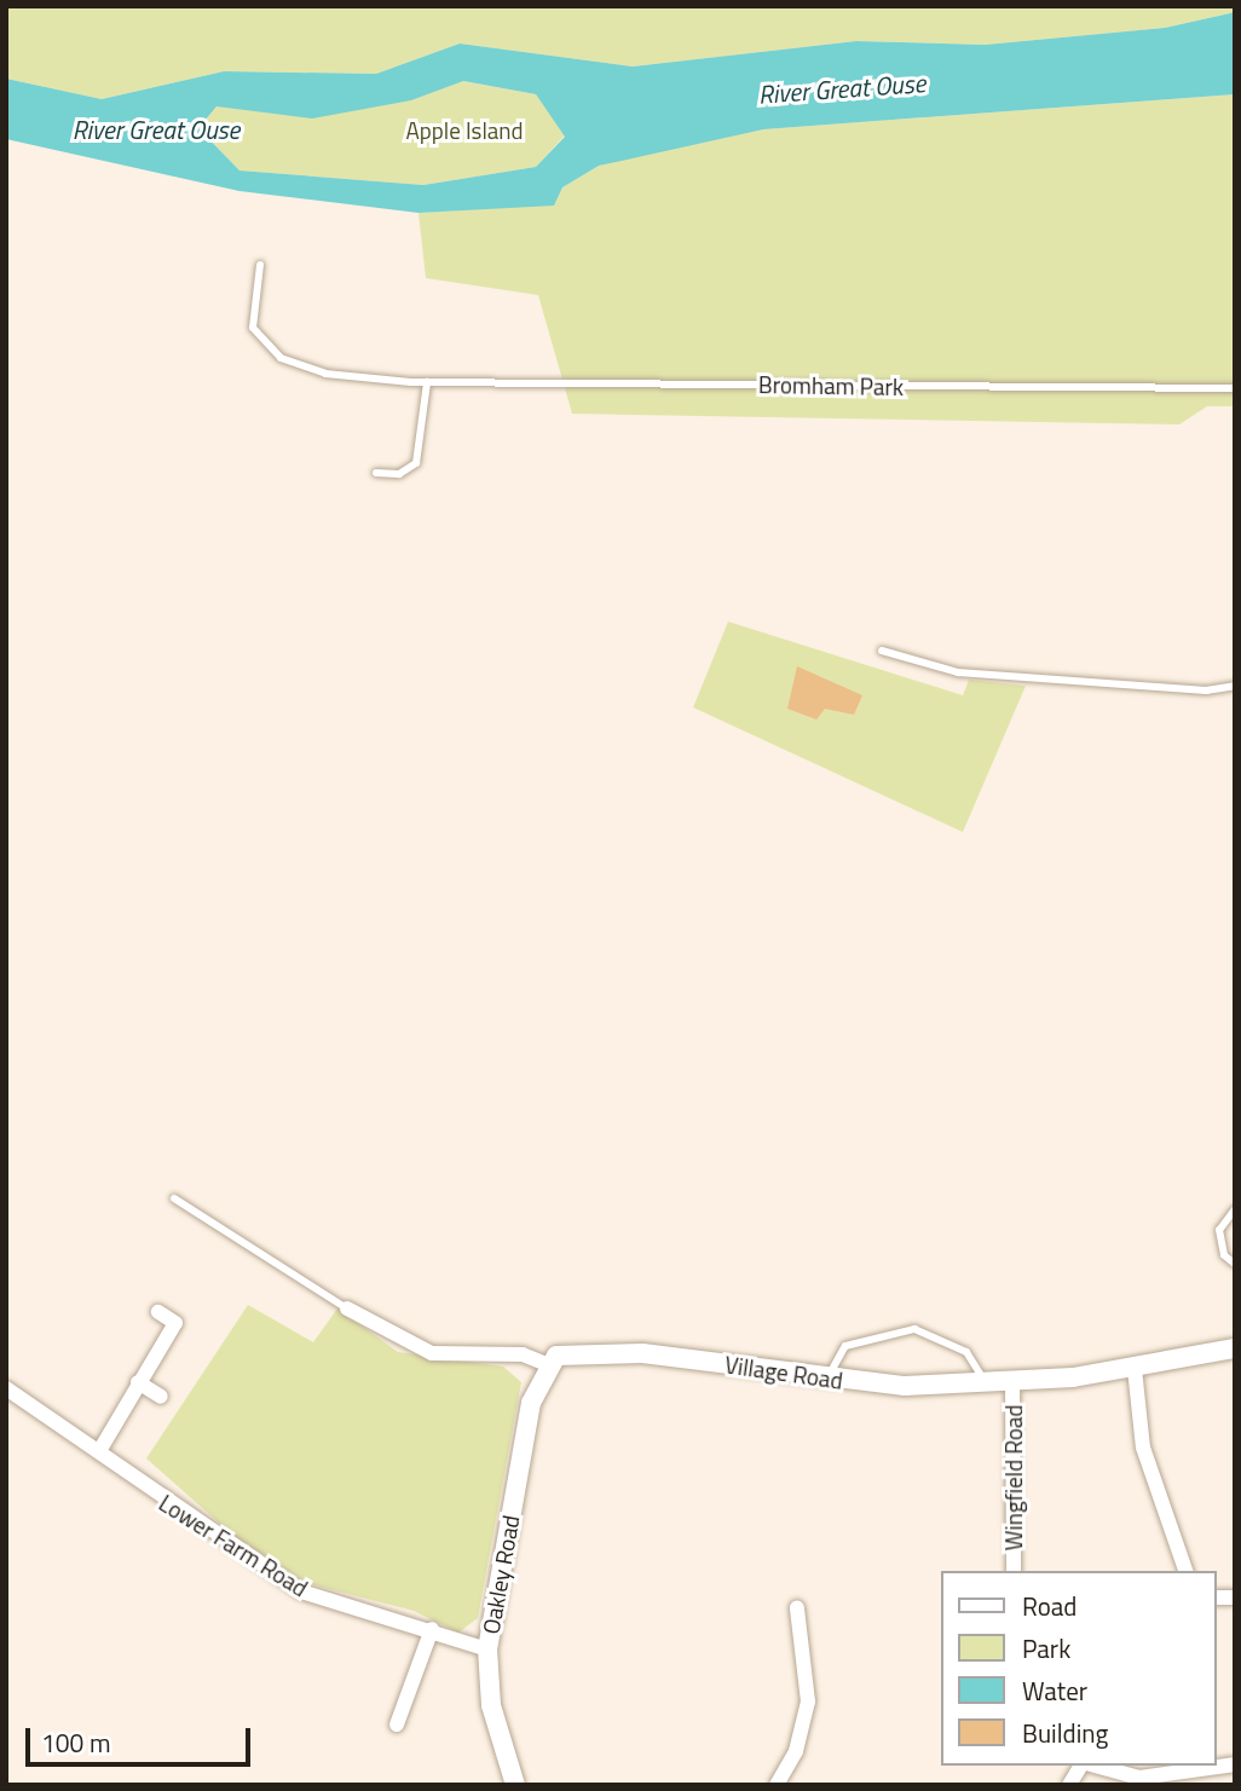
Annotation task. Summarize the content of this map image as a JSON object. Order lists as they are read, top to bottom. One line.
{"streets":{"street":["Village Road","Wingfield Road","Lower Farm Road","Oakley Road"],"lane":["Bromham Park"]},"crossings":[["Village Road","Wingfield Road"],["Village Road","Oakley Road"],["Lower Farm Road","Oakley Road"]],"water":["River Great Ouse"],"parks":["Apple Island"],"legend":["Road","Park","Water","Building"],"scale_bar":"100 m"}
